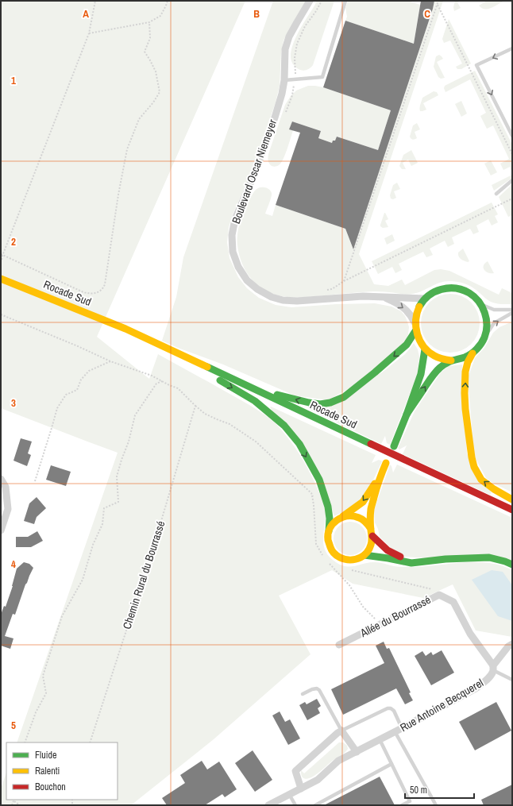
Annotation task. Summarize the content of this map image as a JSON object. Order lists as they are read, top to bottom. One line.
{"streets":{"main road":["Rocade Sud"],"street":["Boulevard Oscar Niemeyer","Allée du Bourrassé","Rue Antoine Becquerel"],"path":["Chemin Rural du Bourrassé"]},"crossings":[["Allée du Bourrassé","Rue Antoine Becquerel"]],"legend":["Fluide","Ralenti","Bouchon"],"scale_bar":"50 m","grid":{"columns":["A","B","C"],"rows":["1","2","3","4","5"]}}
